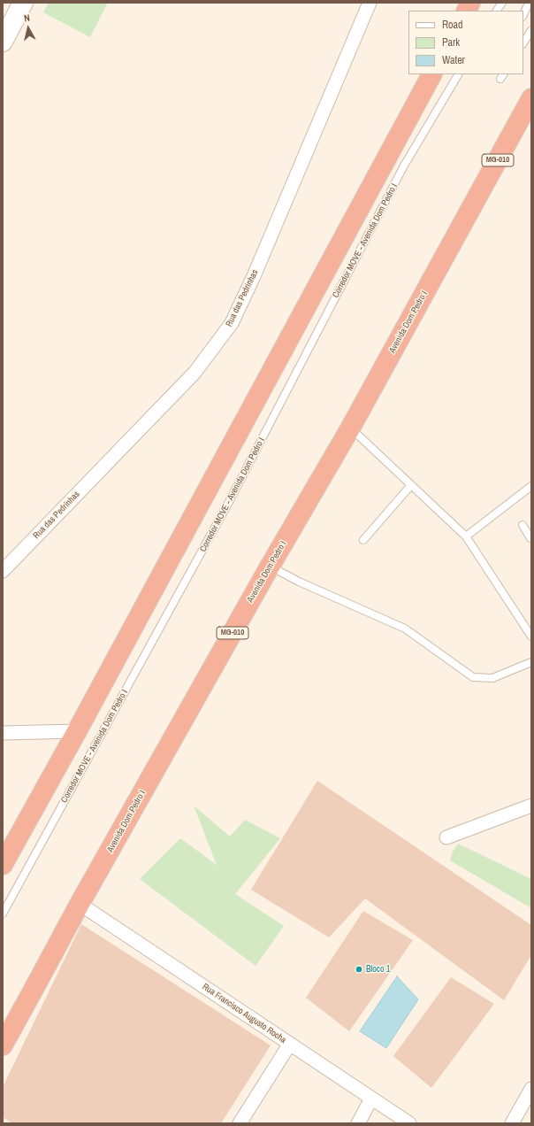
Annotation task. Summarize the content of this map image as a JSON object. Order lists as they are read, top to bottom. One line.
{"streets":{"highway":["MG-010","Avenida Dom Pedro I"],"street":["Rua das Pedrinhas","Rua Francisco Augusto Rocha"],"lane":["Corredor MOVE - Avenida Dom Pedro I"]},"crossings":[["Avenida Dom Pedro I","Rua Francisco Augusto Rocha"]],"places":["Bloco 1"],"legend":["Road","Park","Water"],"north":"top"}
